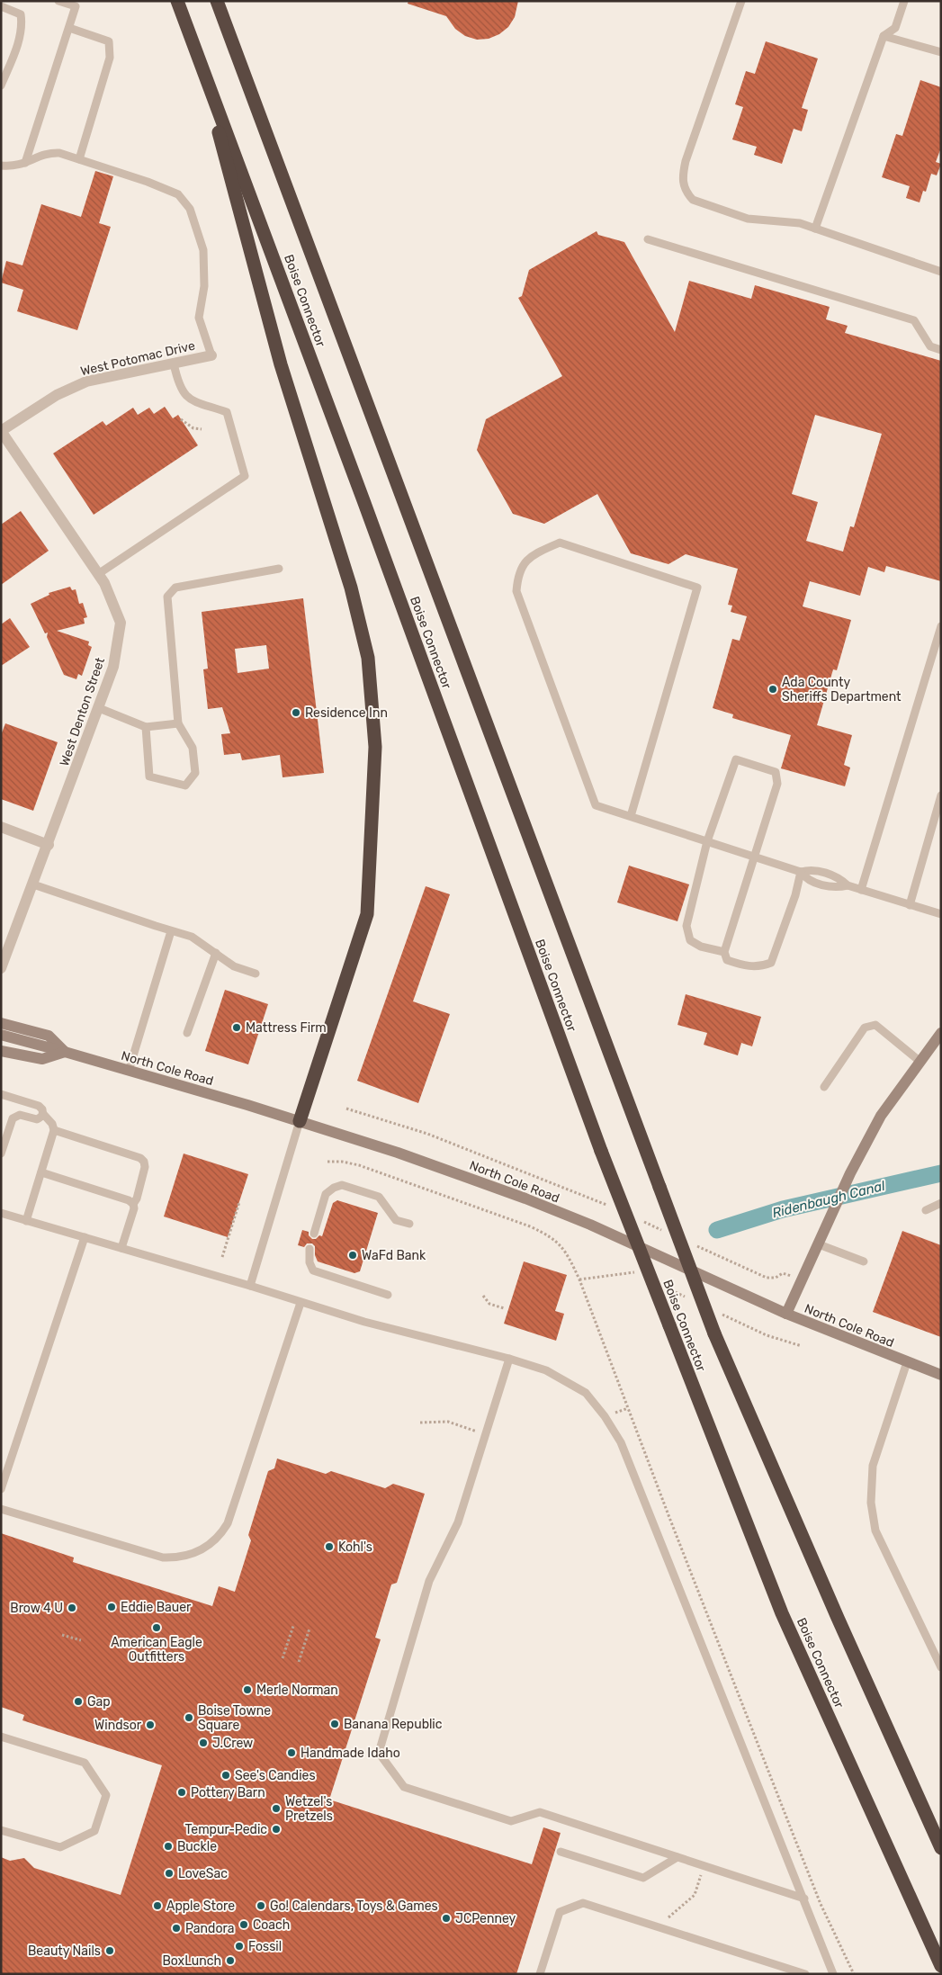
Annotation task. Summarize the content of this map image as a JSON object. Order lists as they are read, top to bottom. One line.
{"streets":{"highway":["Boise Connector"],"main road":["North Cole Road"],"street":["West Potomac Drive","West Denton Street"]},"crossings":[["West Potomac Drive","West Denton Street"]],"water":["Ridenbaugh Canal"],"places":["Ada County Sheriffs Department","Residence Inn","Mattress Firm","WaFd Bank","Kohl's","Eddie Bauer","Brow 4 U","American Eagle Outfitters","Merle Norman","Gap","Boise Towne Square","Banana Republic","Windsor","J.Crew","Handmade Idaho","See's Candies","Pottery Barn","Wetzel's Pretzels","Tempur-Pedic","Buckle","LoveSac","Apple Store","Go! Calendars, Toys & Games","JCPenney","Coach","Pandora","Fossil","Beauty Nails","BoxLunch"]}
